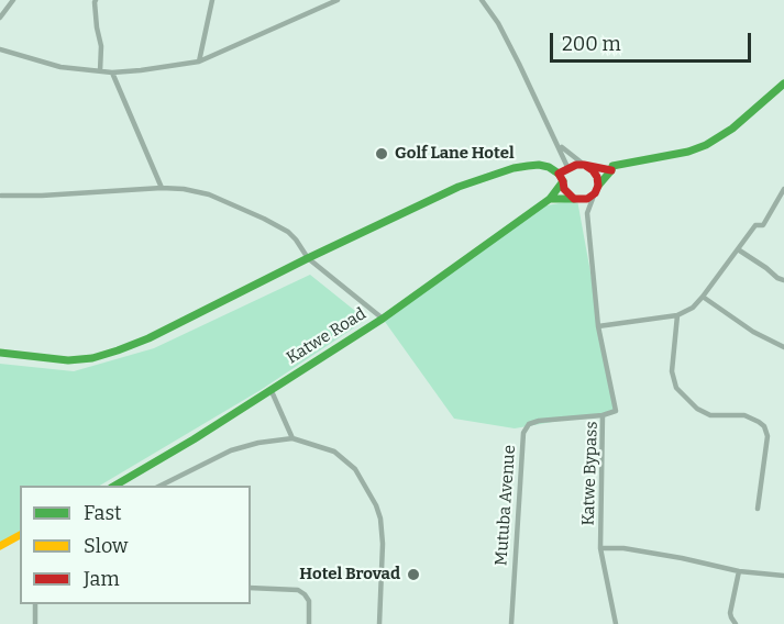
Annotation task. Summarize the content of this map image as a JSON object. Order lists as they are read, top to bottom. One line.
{"streets":{"street":["Katwe Road","Katwe Bypass","Mutuba Avenue"]},"crossings":[["Katwe Road","Katwe Bypass"],["Katwe Bypass","Mutuba Avenue"]],"places":["Golf Lane Hotel","Hotel Brovad"],"legend":["Fast","Slow","Jam"],"scale_bar":"200 m"}
